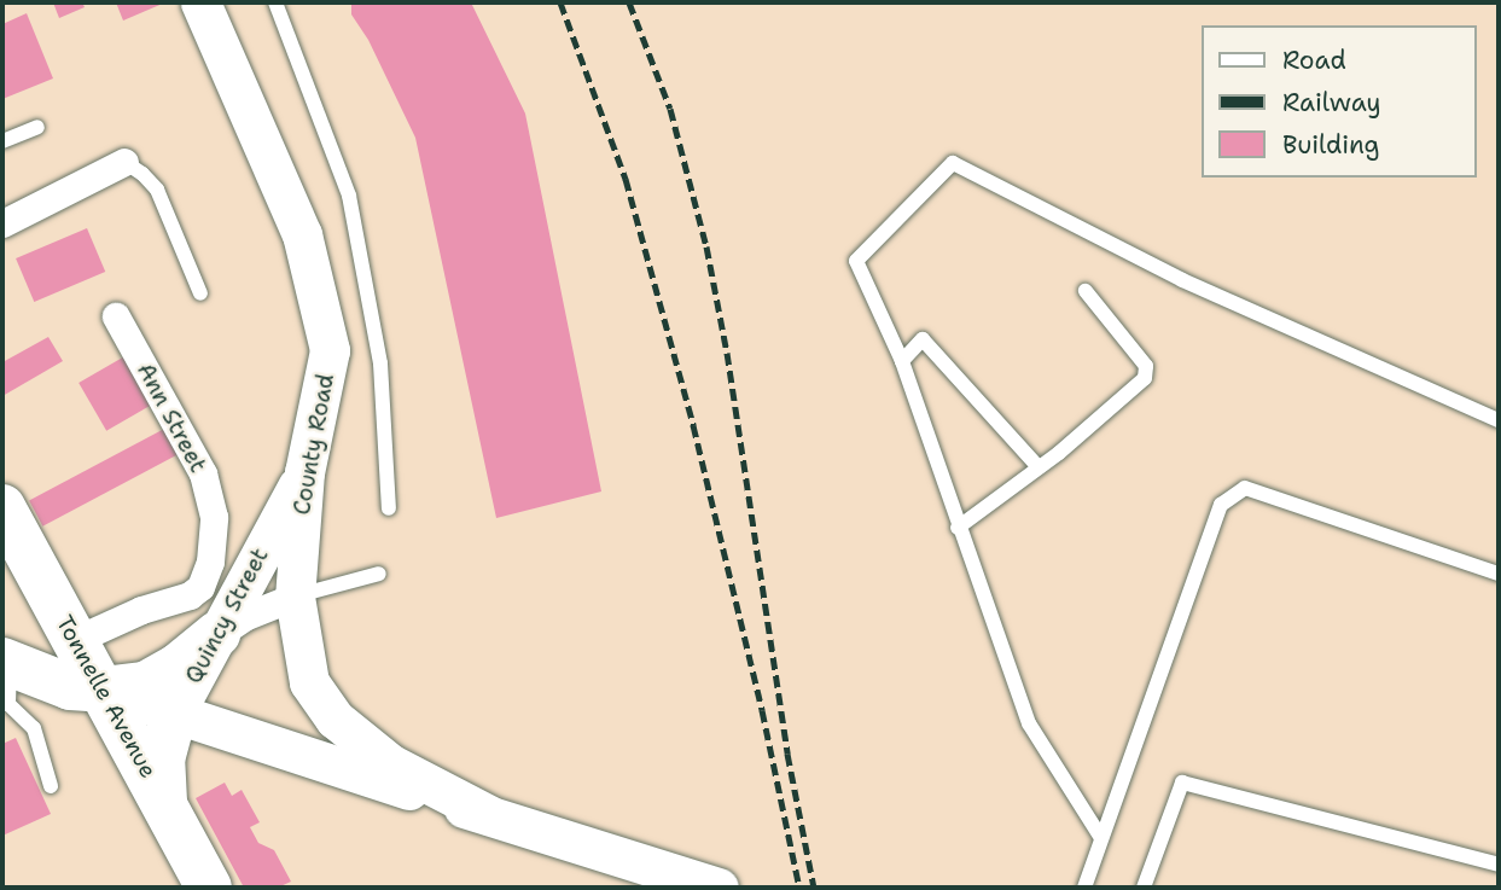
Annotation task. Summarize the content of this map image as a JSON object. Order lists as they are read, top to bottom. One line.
{"streets":{"highway":["Tonnelle Avenue"],"main road":["County Road","Quincy Street"],"street":["Ann Street"]},"crossings":[["Ann Street","Tonnelle Avenue"],["County Road","Quincy Street"],["County Road","Tonnelle Avenue"]],"legend":["Road","Railway","Building"]}
